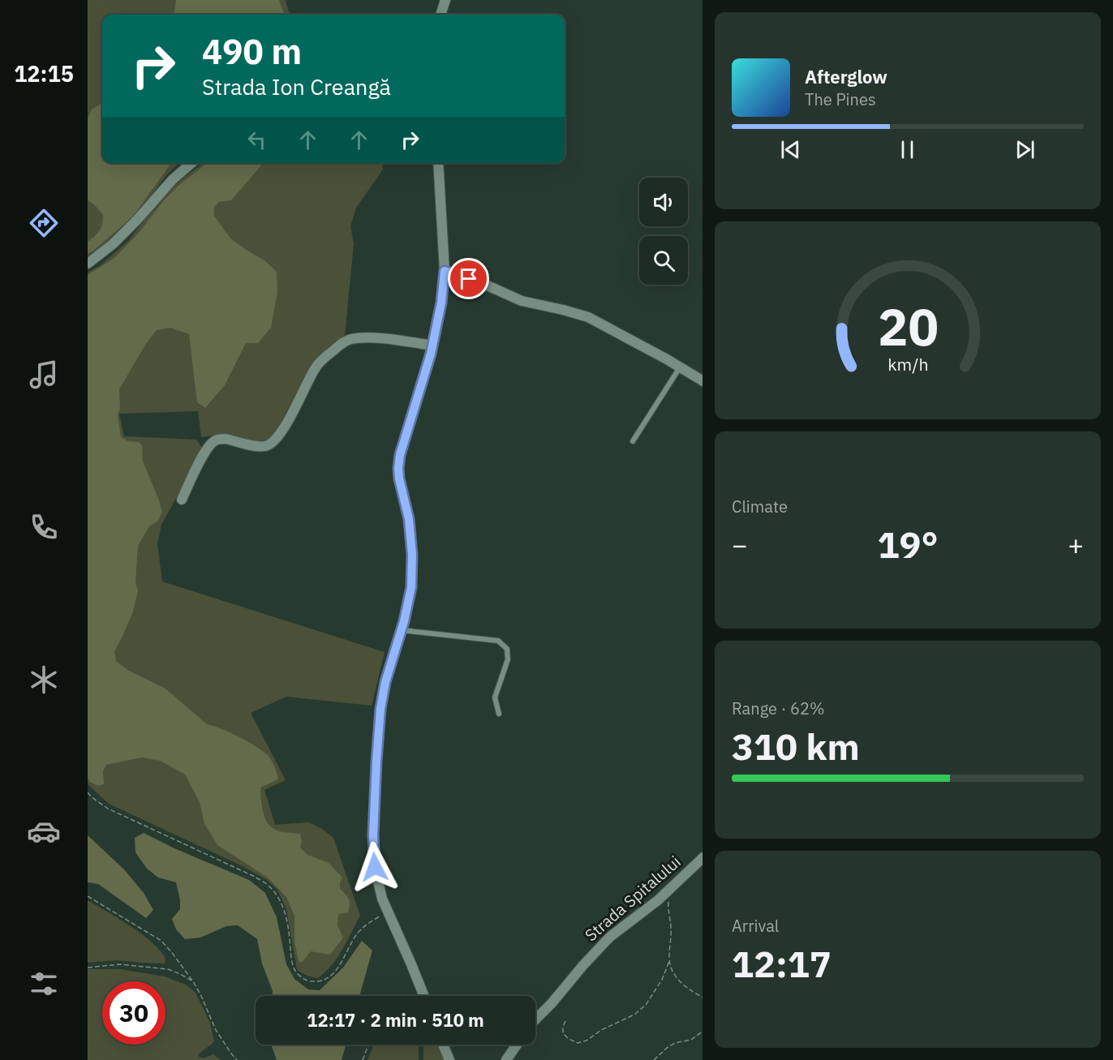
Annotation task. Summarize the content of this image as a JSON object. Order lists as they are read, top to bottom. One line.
{"streets":{"street":["Strada Spitalului"]},"page":{"tabs":"12:15","turn":["490 m","Strada Ion Creangă"],"song":["Afterglow","The Pines"],"tile":["Climate",["Range · 62%","310 km"],["Arrival","12:17"]],"heat":["−","19°","+"],"limit":"30","trip":"12:17 · 2 min · 510 m","gauge":["20","km/h"]}}
